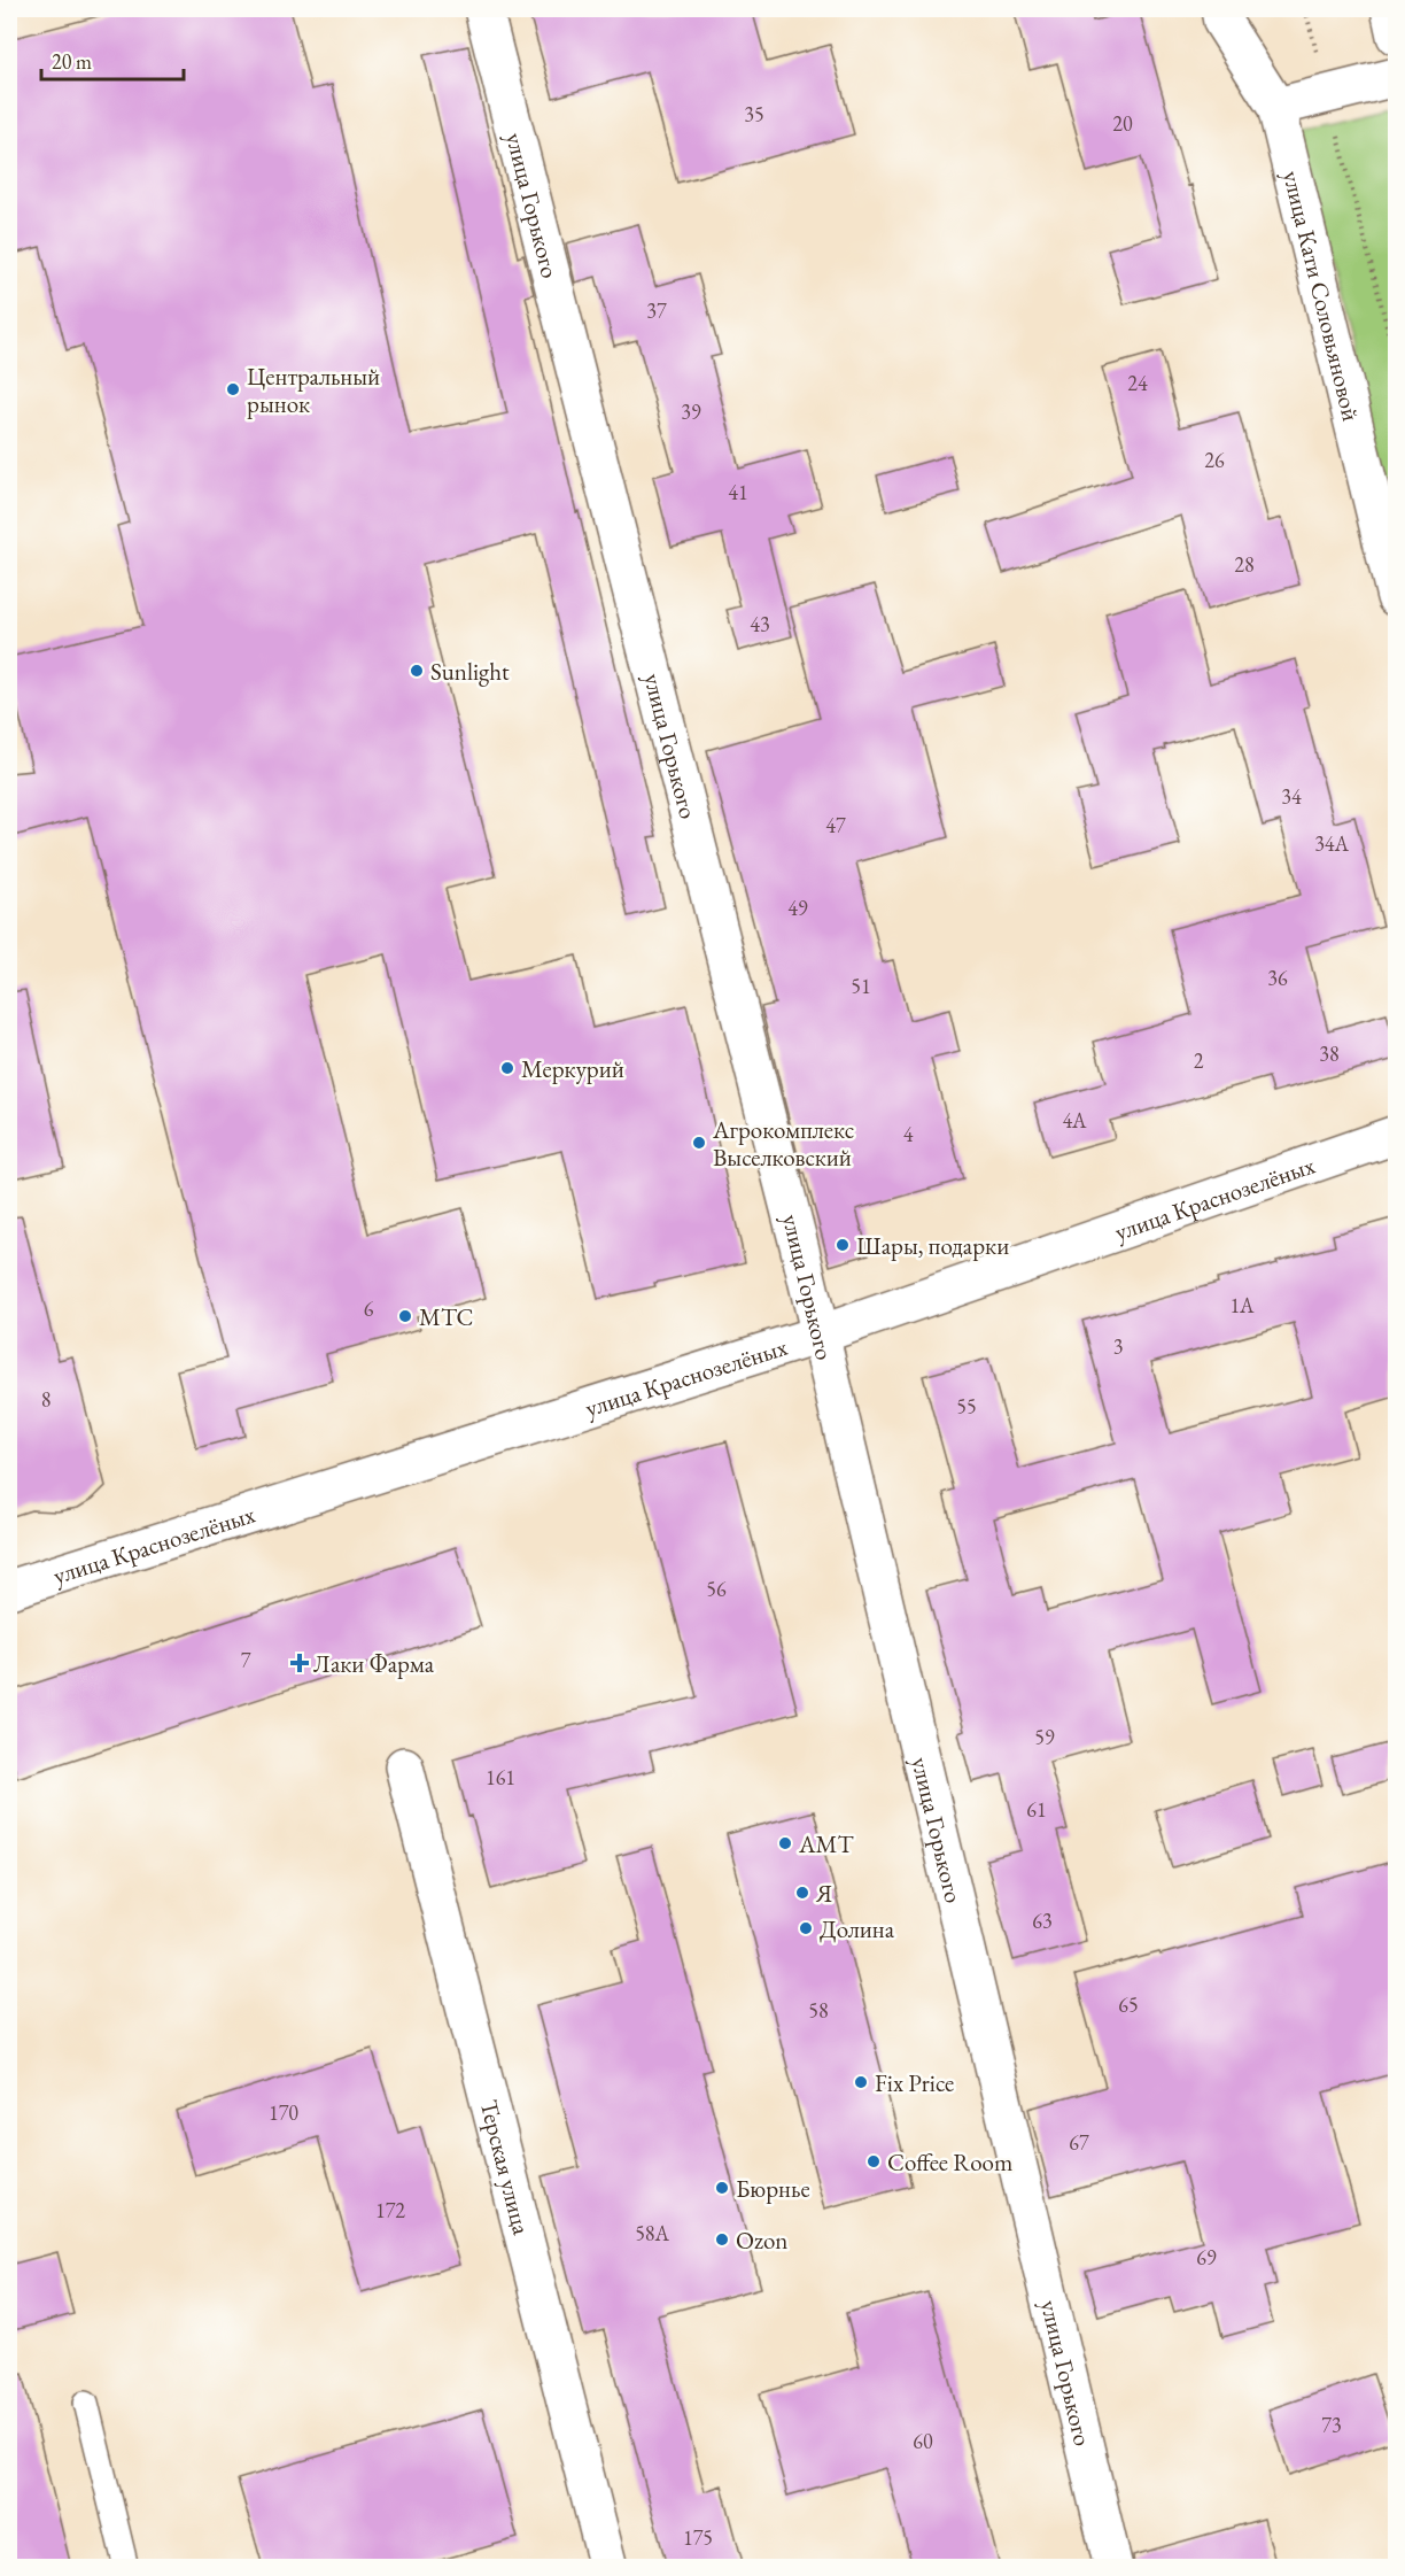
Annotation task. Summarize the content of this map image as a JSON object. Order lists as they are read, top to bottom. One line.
{"streets":{"street":["улица Горького","улица Кати Соловьяновой","улица Краснозелёных","Терская улица"]},"crossings":[["улица Горького","улица Краснозелёных"]],"places":{"other":["Центральный рынок","Sunlight","Меркурий","Агрокомплекс Выселковский","Шары, подарки","МТС","АМТ","Я","Долина","Fix Price","Coffee Room","Бюрнье","Ozon"],"health":["Лаки Фарма"]},"house_numbers":["35","20","37","24","39","26","41","28","43","34","47","34А","49","36","51","38","2","4А","4","1А","6","3","8","55","56","7","59","161","61","63","65","58","170","67","172","58А","69","73","60","175"],"scale_bar":"20 m"}
